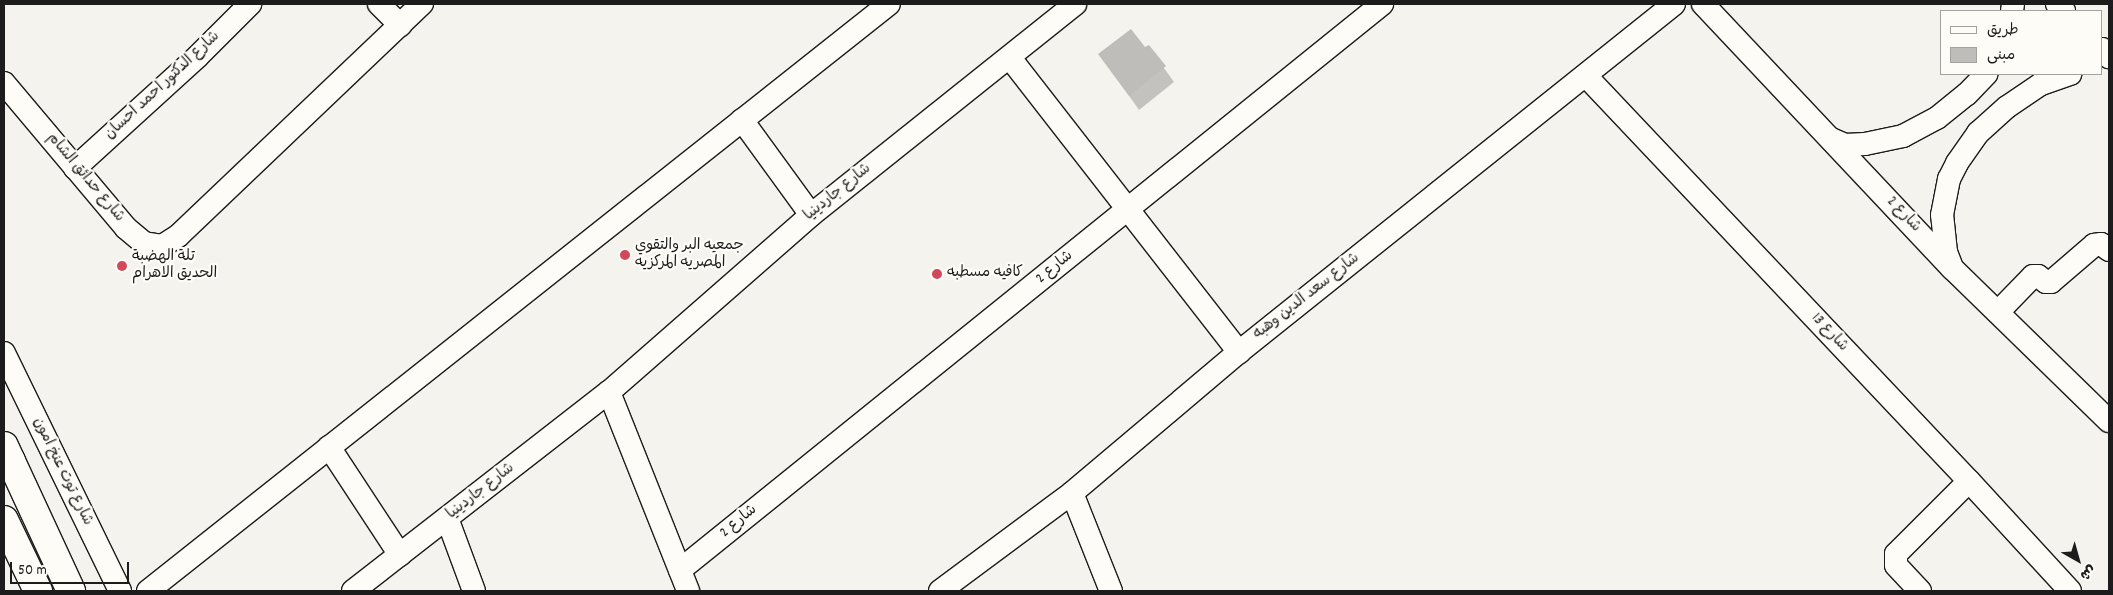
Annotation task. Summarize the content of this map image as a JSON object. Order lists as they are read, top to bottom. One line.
{"streets":{"street":["شارع الدكتور احمد احسان","شارع حدائق الشام","شارع جاردينيا","شارع 2","شارع سعد الدين وهبه","شارع 13","شارع توت عنخ امون"]},"crossings":[["شارع الدكتور احمد احسان","شارع حدائق الشام"],["شارع سعد الدين وهبه","شارع 13"]],"places":["جمعيه البر والتقوي المصريه المركزيه","تلة الهضبة الحديق الاهرام","كافيه مسطبه"],"legend":["طريق","مبنى"],"scale_bar":"50 m","north":"bottom right"}
